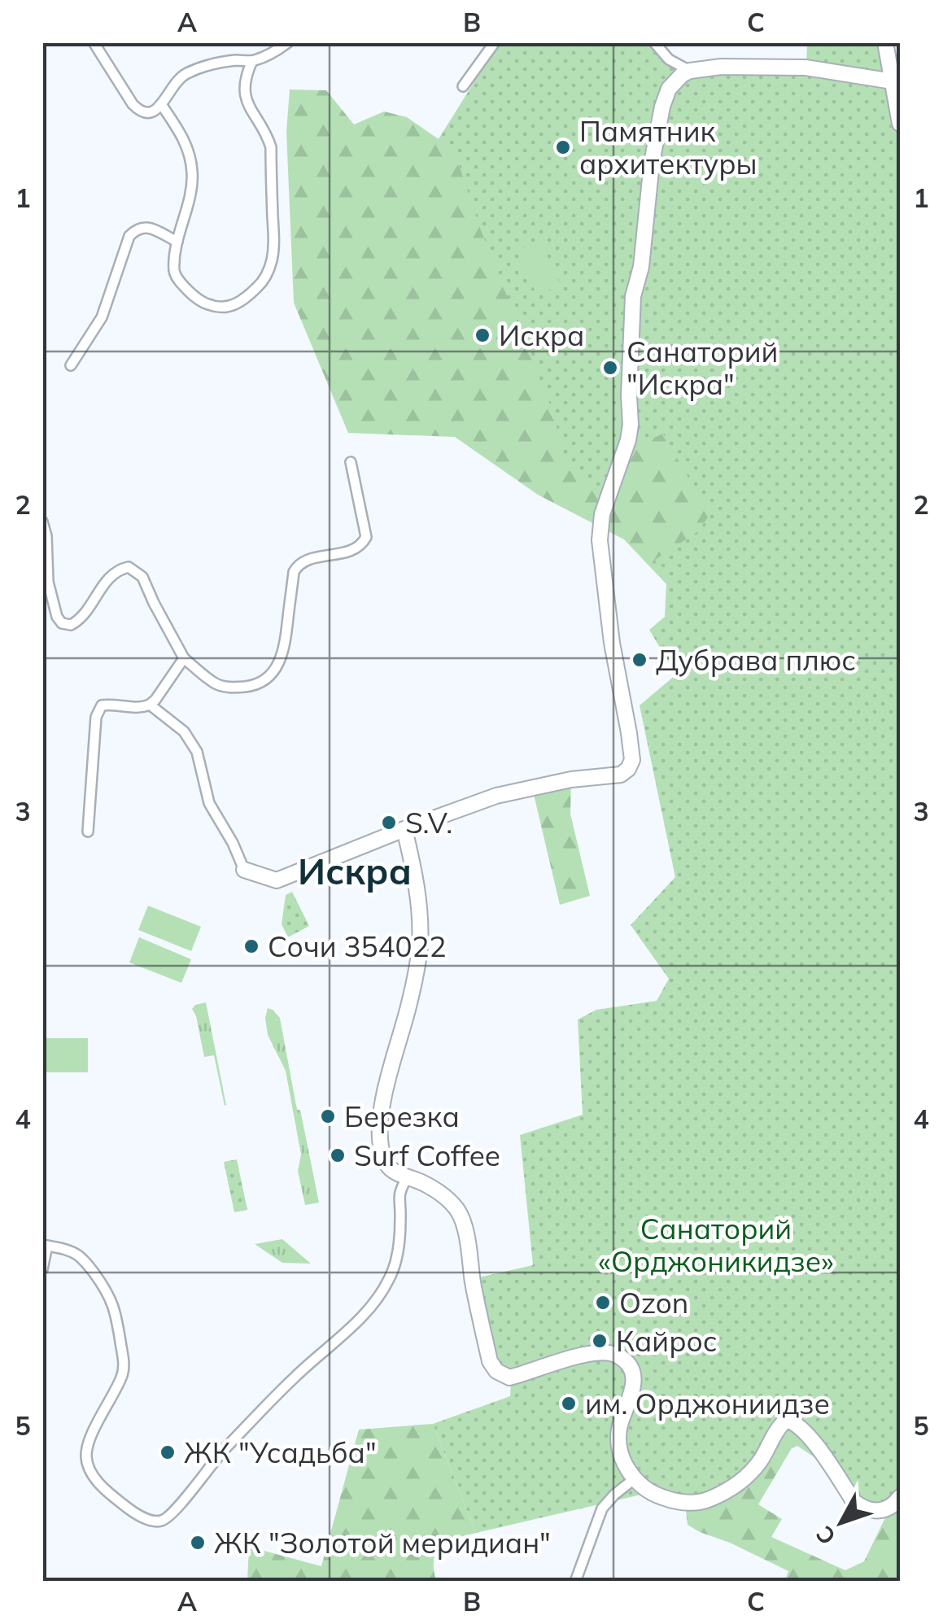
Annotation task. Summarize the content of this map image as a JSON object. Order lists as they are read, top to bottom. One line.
{"districts":["Искра"],"parks":["Санаторий «Орджоникидзе»"],"places":["Памятник архитектуры","Искра","Санаторий \"Искра\"","Дубрава плюс","S.V.","Сочи 354022","Березка","Surf Coffee","Ozon","Кайрос","им. Орджониидзе","ЖК \"Усадьба\"","ЖК \"Золотой меридиан\""],"north":"bottom left","grid":{"columns":["A","B","C"],"rows":["1","2","3","4","5"]}}
